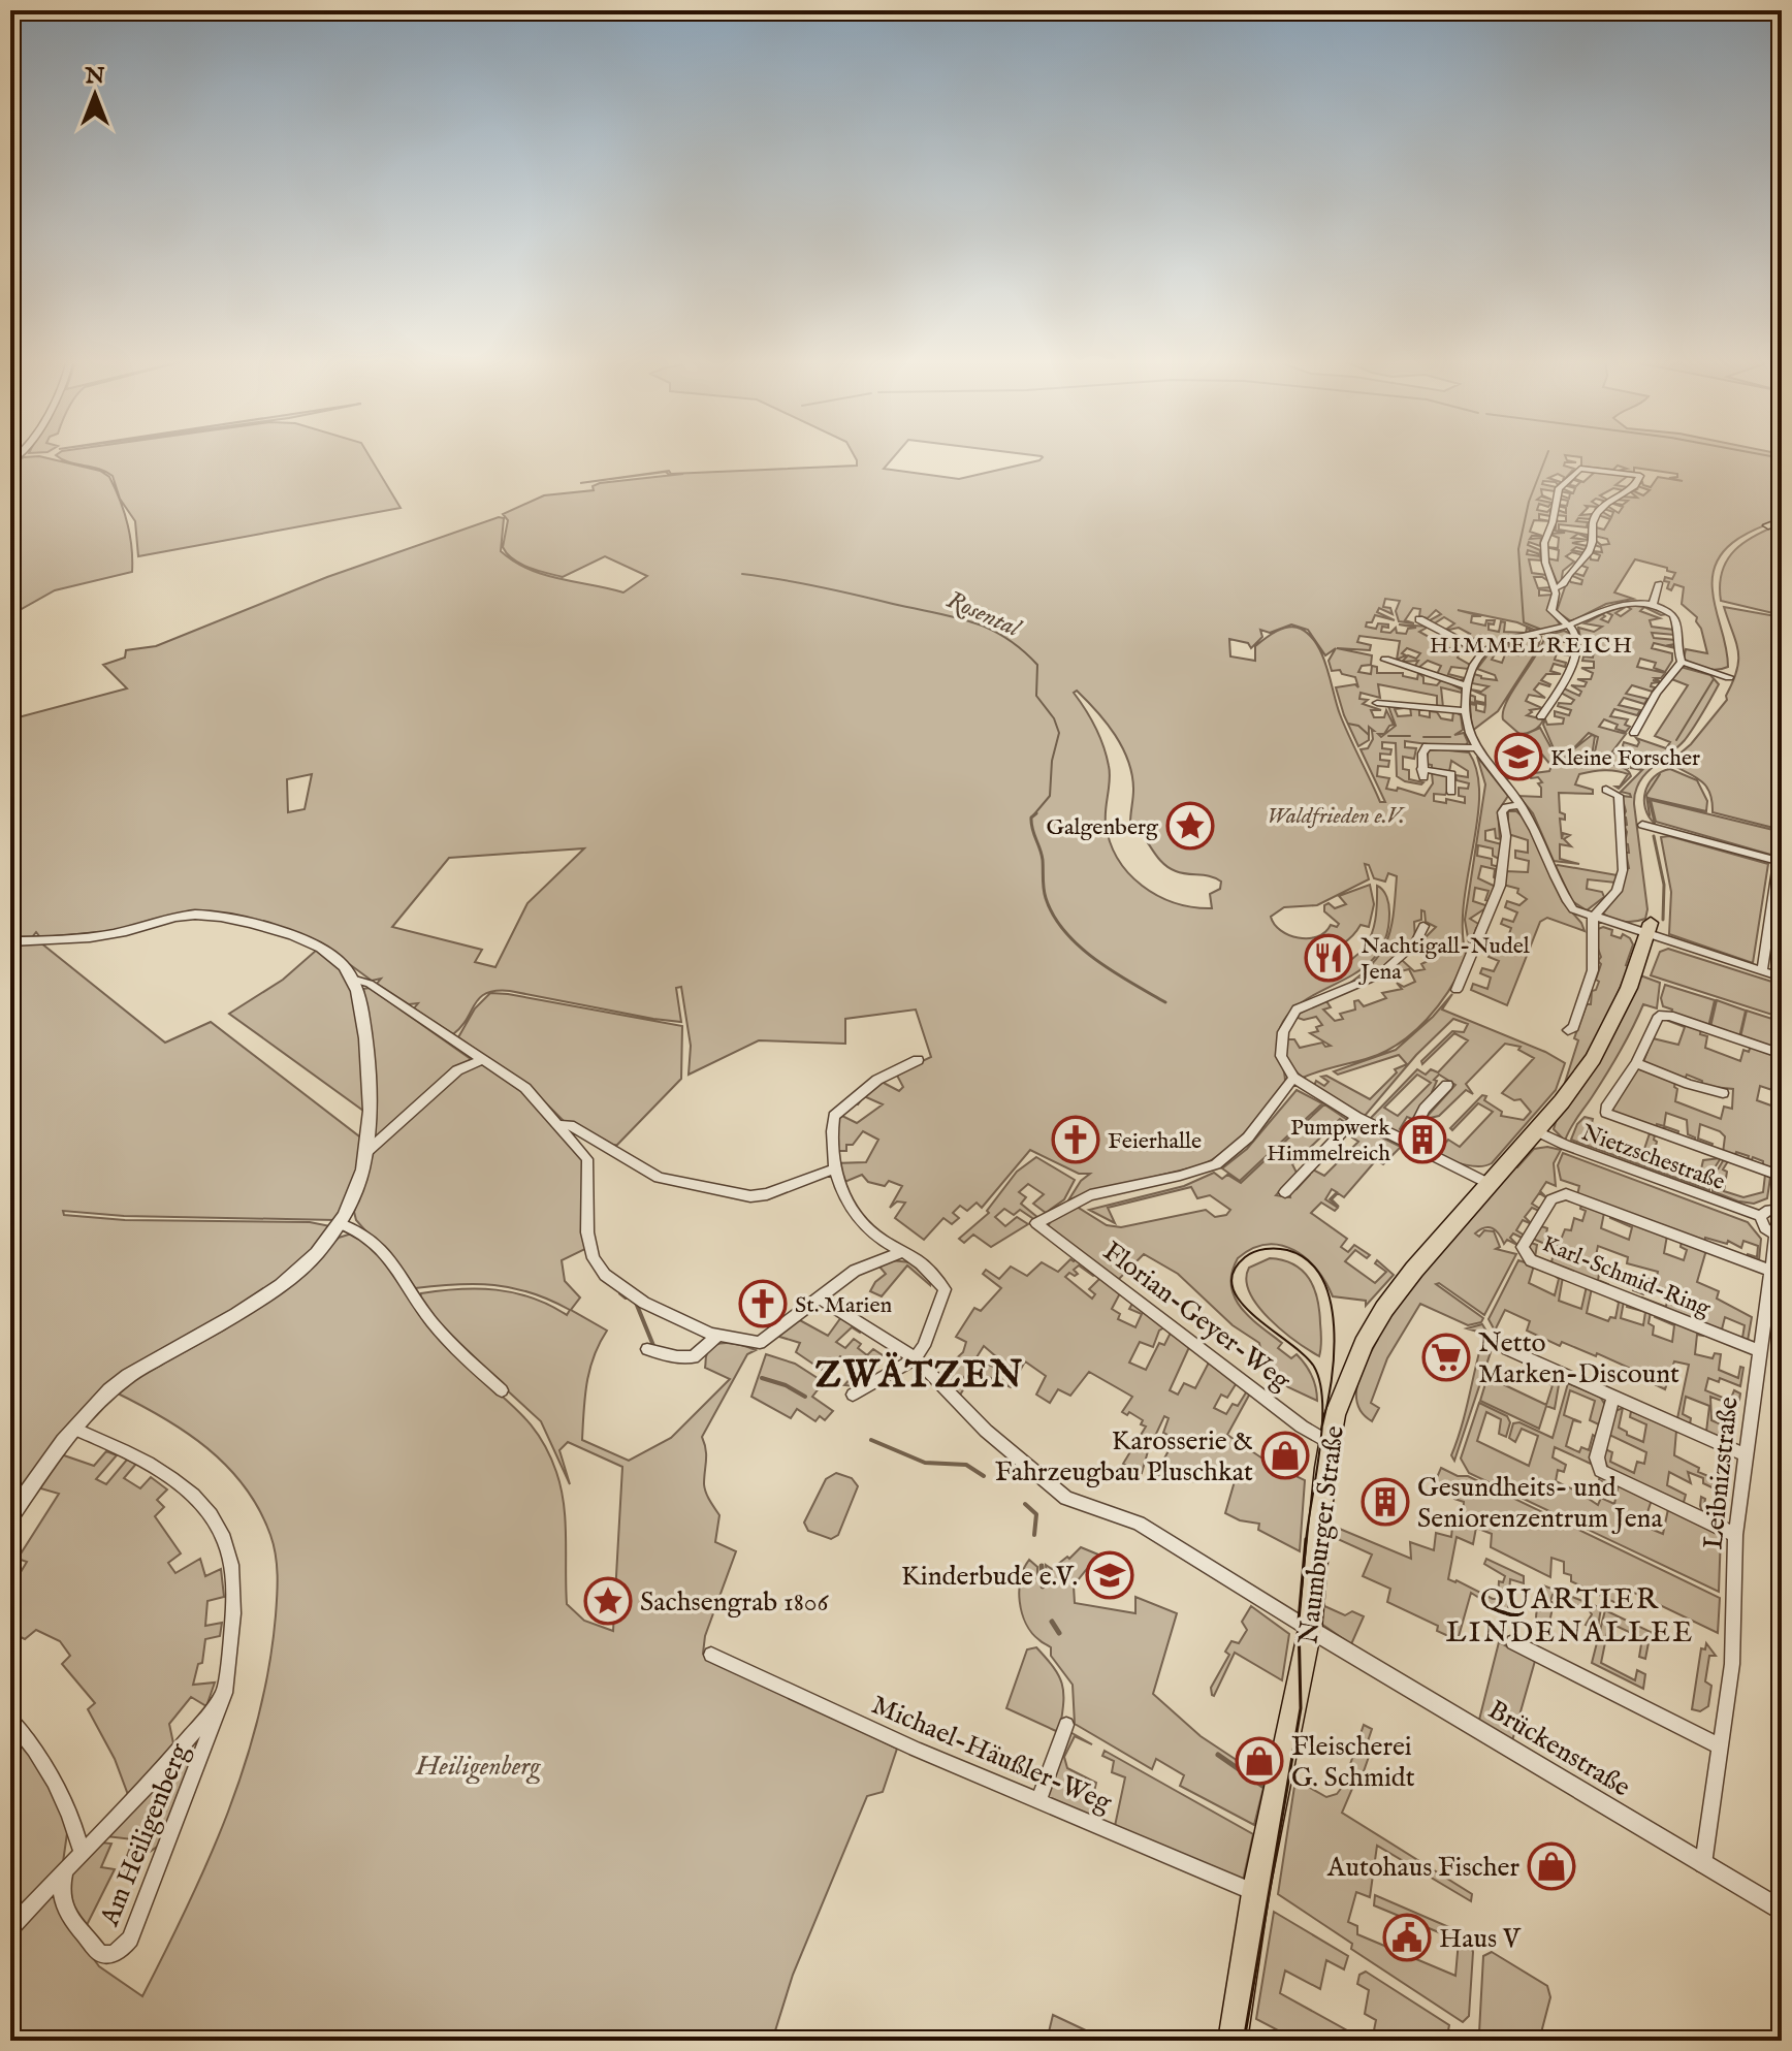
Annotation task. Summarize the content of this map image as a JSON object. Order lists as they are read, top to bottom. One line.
{"streets":{"main road":["Naumburger Straße"],"street":["Nietzschestraße","Karl-Schmid-Ring","Florian-Geyer-Weg","Leibnizstraße","Brückenstraße","Michael-Häußler-Weg","Am Heiligenberg"]},"crossings":[["Nietzschestraße","Leibnizstraße"],["Nietzschestraße","Naumburger Straße"],["Karl-Schmid-Ring","Leibnizstraße"],["Florian-Geyer-Weg","Naumburger Straße"],["Leibnizstraße","Brückenstraße"],["Naumburger Straße","Brückenstraße"],["Naumburger Straße","Michael-Häußler-Weg"]],"districts":["HIMMELREICH","ZWÄTZEN","QUARTIER LINDENALLEE"],"water":["Rosental"],"parks":["Waldfrieden e.V.","Heiligenberg"],"places":{"school or university":["Kleine Forscher","Kinderbude e.V."],"place":["Galgenberg","Sachsengrab 1806"],"restaurant":["Nachtigall-Nudel Jena"],"church":["Feierhalle","St. Marien"],"building":["Pumpwerk Himmelreich","Gesundheits- und Seniorenzentrum Jena"],"supermarket":["Netto Marken-Discount"],"shop":["Karosserie & Fahrzeugbau Pluschkat","Fleischerei G. Schmidt","Autohaus Fischer"],"public building":["Haus V"]},"north":"top"}
